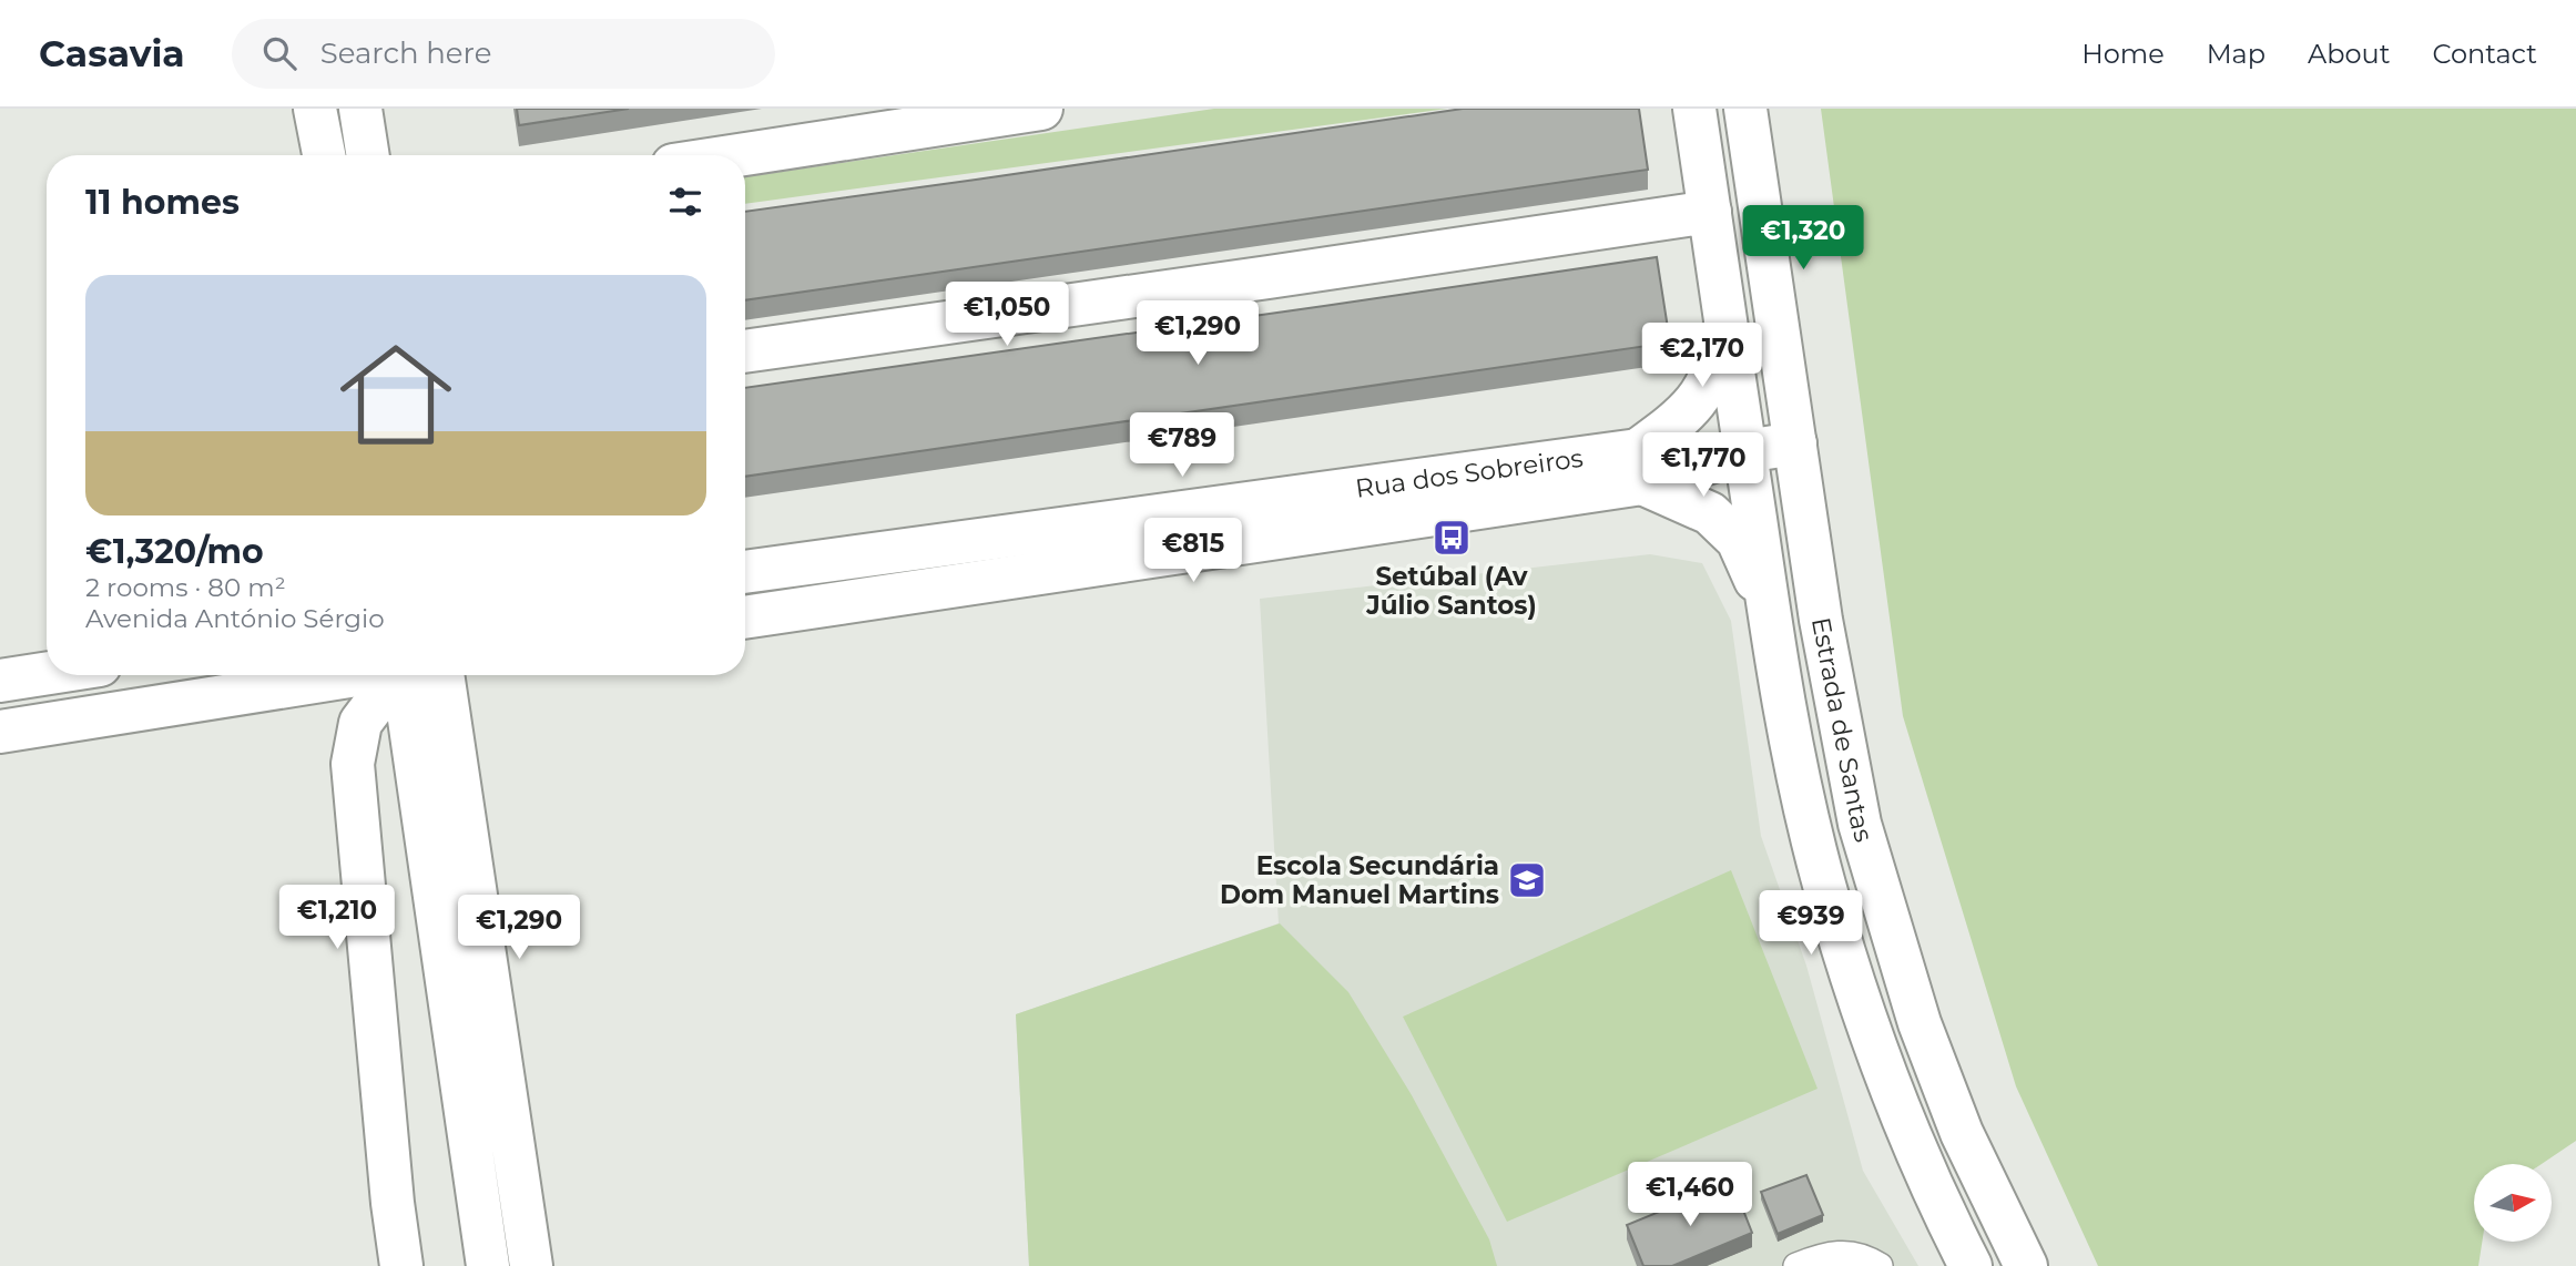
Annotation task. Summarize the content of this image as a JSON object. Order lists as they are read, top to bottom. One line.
{"streets":{"street":["Rua dos Sobreiros","Estrada de Santas"]},"crossings":[["Rua dos Sobreiros","Estrada de Santas"]],"places":{"bus stop":["Setúbal (Av Júlio Santos)"],"school or university":["Escola Secundária Dom Manuel Martins"]},"north":"right","page":{"header":"Casavia","search":"Search here","nav":["Home","Map","About","Contact"],"heading":"11 homes","price":["€1,320","€1,050","€1,290","€2,170","€789","€1,770","€815","€1,210","€939","€1,290","€1,460"],"list":[{"name":"€1,320/mo","note":"2 rooms · 80 m² · Avenida António Sérgio"}]}}
